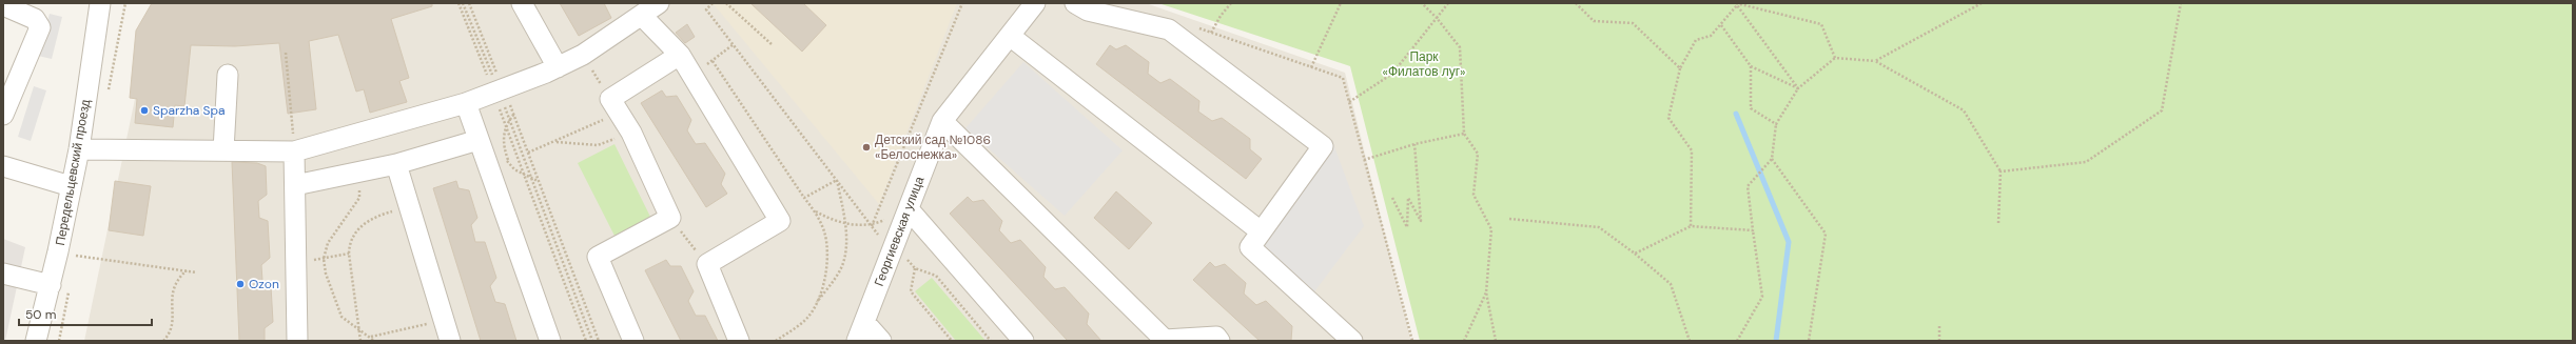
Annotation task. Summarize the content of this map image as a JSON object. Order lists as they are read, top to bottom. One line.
{"streets":{"street":["Передельцевский проезд","Георгиевская улица"]},"parks":["Парк «Филатов луг»"],"places":["Sparzha Spa","Детский сад №1086 «Белоснежка»","Ozon"],"scale_bar":"50 m"}
